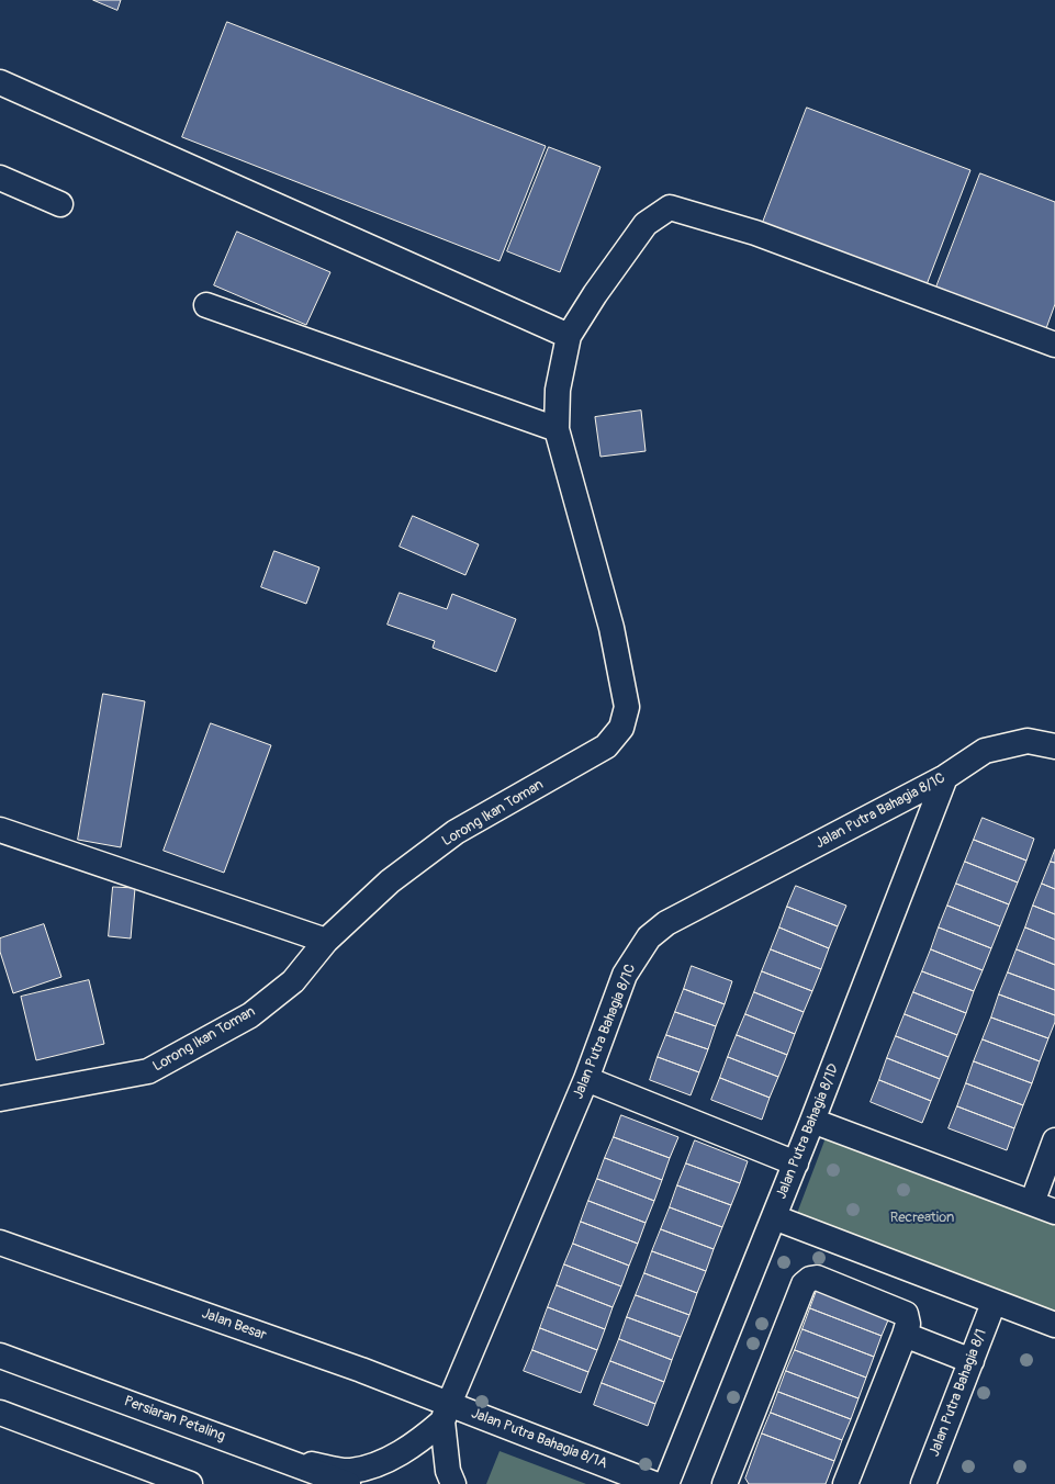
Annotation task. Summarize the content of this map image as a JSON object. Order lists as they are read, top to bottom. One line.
{"streets":{"street":["Jalan Putra Bahagia 8/1C","Lorong Ikan Toman","Jalan Putra Bahagia 8/1D","Jalan Besar","Jalan Putra Bahagia 8/1","Persiaran Petaling","Jalan Putra Bahagia 8/1A"]},"crossings":[["Jalan Putra Bahagia 8/1C","Jalan Putra Bahagia 8/1D"],["Jalan Putra Bahagia 8/1C","Jalan Besar"],["Jalan Putra Bahagia 8/1C","Jalan Putra Bahagia 8/1A"],["Jalan Besar","Jalan Putra Bahagia 8/1A"]],"parks":["Recreation"]}
